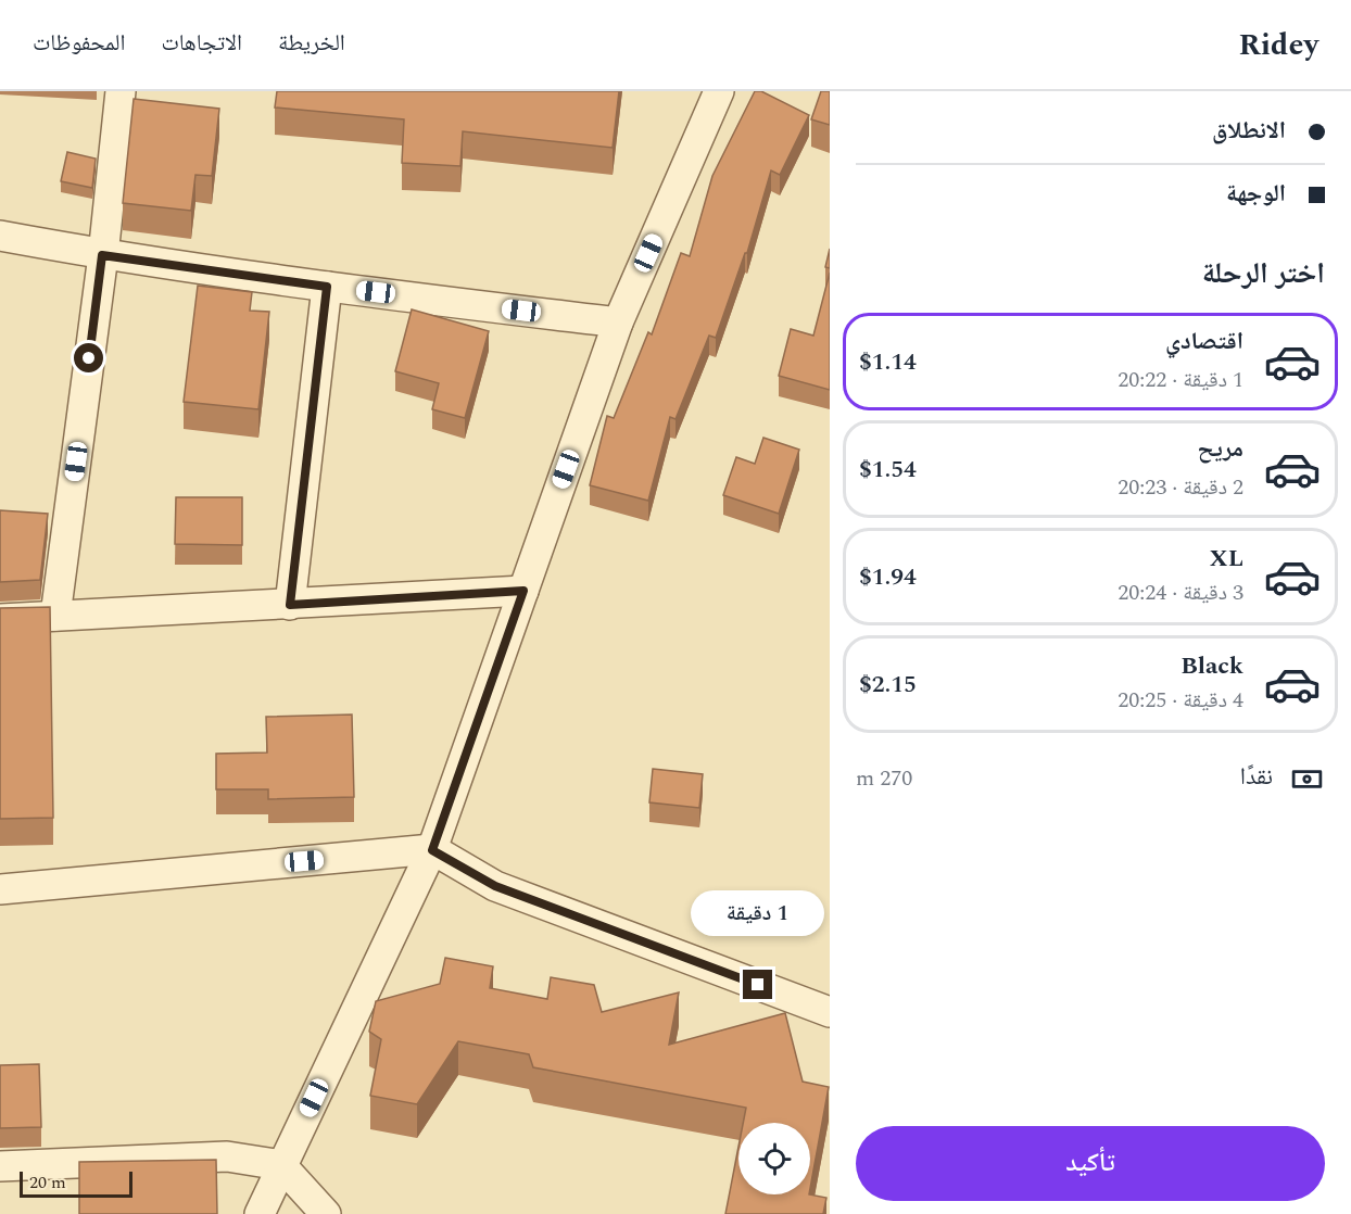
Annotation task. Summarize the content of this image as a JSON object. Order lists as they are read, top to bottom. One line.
{"scale_bar":"20 m","page":{"header":"Ridey","nav":["الخريطة","الاتجاهات","المحفوظات"],"banner":["الانطلاق","الوجهة"],"heading":"اختر الرحلة","list":[{"name":"اقتصادي","note":"1 دقيقة · 20:22","value":"$1.14"},{"name":"مريح","note":"2 دقيقة · 20:23","value":"$1.54"},{"name":"XL","note":"3 دقيقة · 20:24","value":"$1.94"},{"name":"Black","note":"4 دقيقة · 20:25","value":"$2.15"}],"pay":["نقدًا","270 m"],"bubble":"1 دقيقة","buttons":"تأكيد","scale":"20 m"}}
